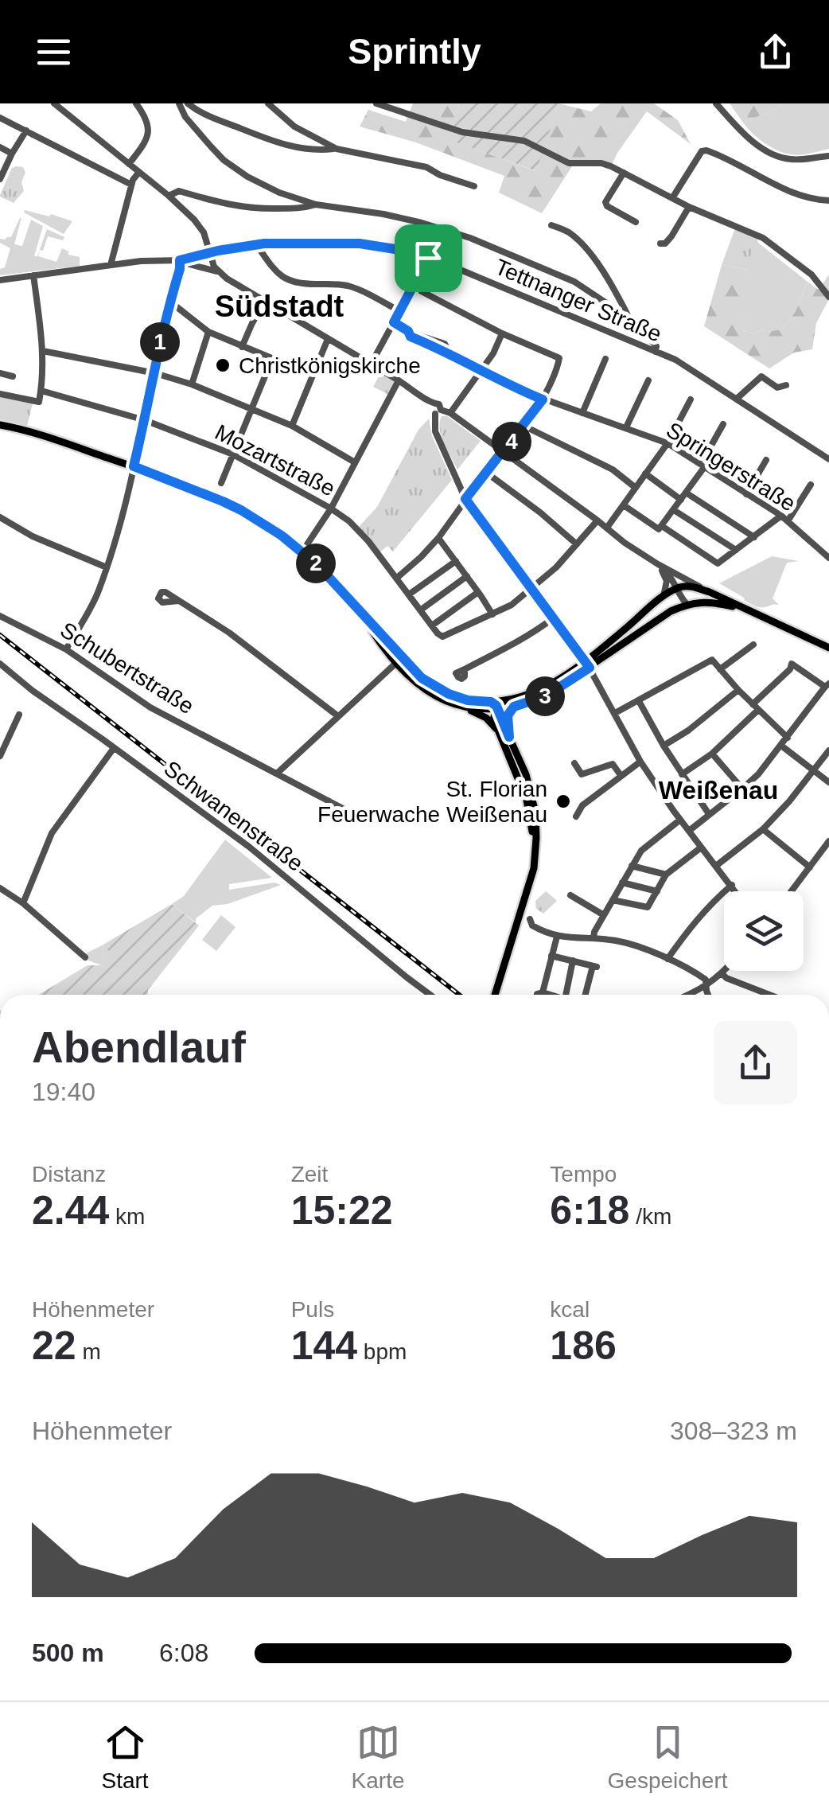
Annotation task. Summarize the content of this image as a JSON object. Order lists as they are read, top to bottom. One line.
{"streets":{"street":["Tettnanger Straße","Mozartstraße","Springerstraße","Schubertstraße","Schwanenstraße"]},"districts":["Südstadt","Weißenau"],"places":["Christkönigskirche","St. Florian Feuerwache Weißenau"],"page":{"header":"Sprintly","pins":["1","4","2","3"],"heading":["Abendlauf","19:40"],"stats":[["Distanz","2.44 km"],["Zeit","15:22"],["Tempo","6:18 /km"],["Höhenmeter","22 m"],["Puls","144 bpm"],["kcal","186"]],"chart":["Höhenmeter","308–323 m"],"list":[{"name":"500 m","note":"6:08"}],"tabs":["Start","Karte","Gespeichert"]}}
